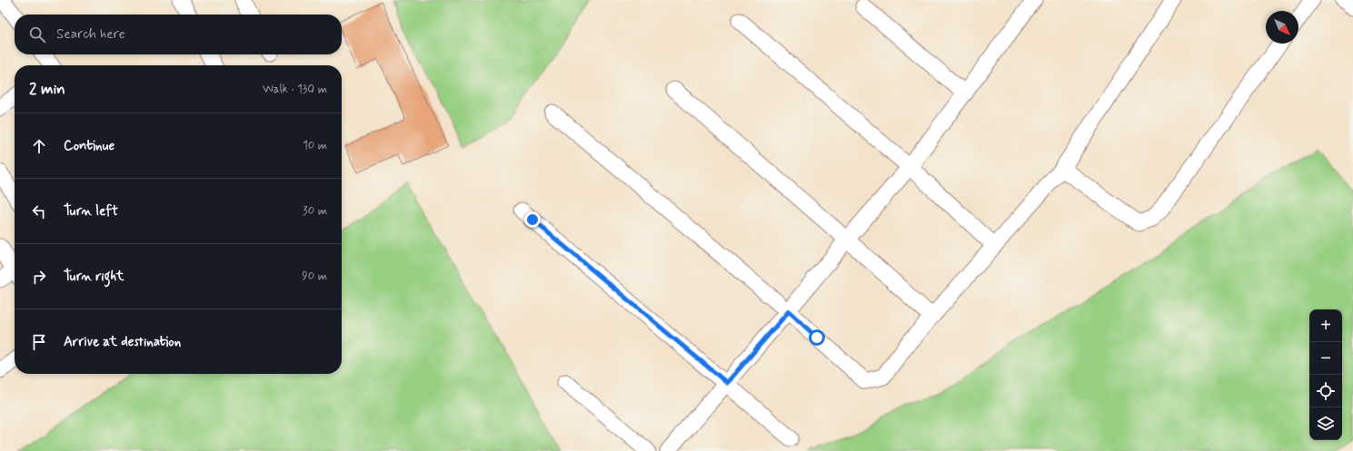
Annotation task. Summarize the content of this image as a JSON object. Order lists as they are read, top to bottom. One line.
{"north":"bottom right","page":{"search":"Search here","heading":["2 min","Walk · 130 m"],"list":[["Continue","10 m"],["Turn left","30 m"],["Turn right","90 m"],"Arrive at destination"],"map_buttons":["+","−"]}}
